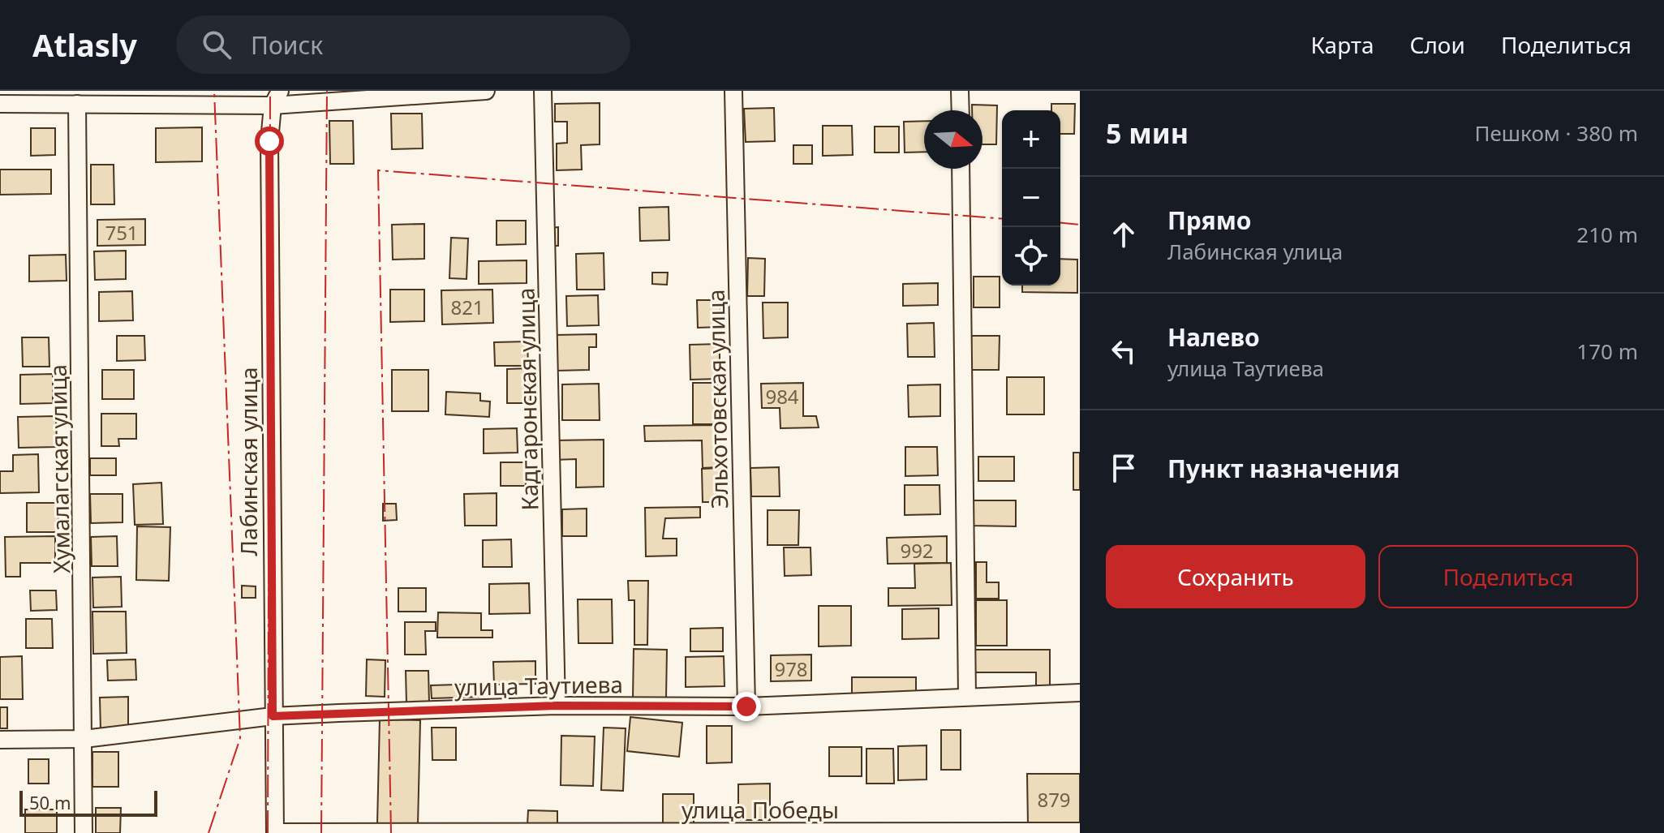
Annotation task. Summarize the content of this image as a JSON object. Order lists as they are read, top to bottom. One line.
{"streets":{"street":["Кадгаронская улица","Эльхотовская улица","Лабинская улица","Хумалагская улица","улица Таутиева","улица Победы"]},"crossings":[["Кадгаронская улица","улица Таутиева"],["Эльхотовская улица","улица Таутиева"],["Лабинская улица","улица Таутиева"],["Лабинская улица","улица Победы"],["Хумалагская улица","улица Таутиева"]],"house_numbers":["751","821","984","992","978","879"],"scale_bar":"50 m","north":"right","page":{"header":"Atlasly","search":"Поиск","nav":["Карта","Слои","Поделиться"],"heading":["5 мин","Пешком · 380 m"],"map_buttons":["+","−"],"list":[["Прямо","Лабинская улица","210 m"],["Налево","улица Таутиева","170 m"],"Пункт назначения"],"buttons":["Сохранить","Поделиться"],"scale":"50 m"}}
